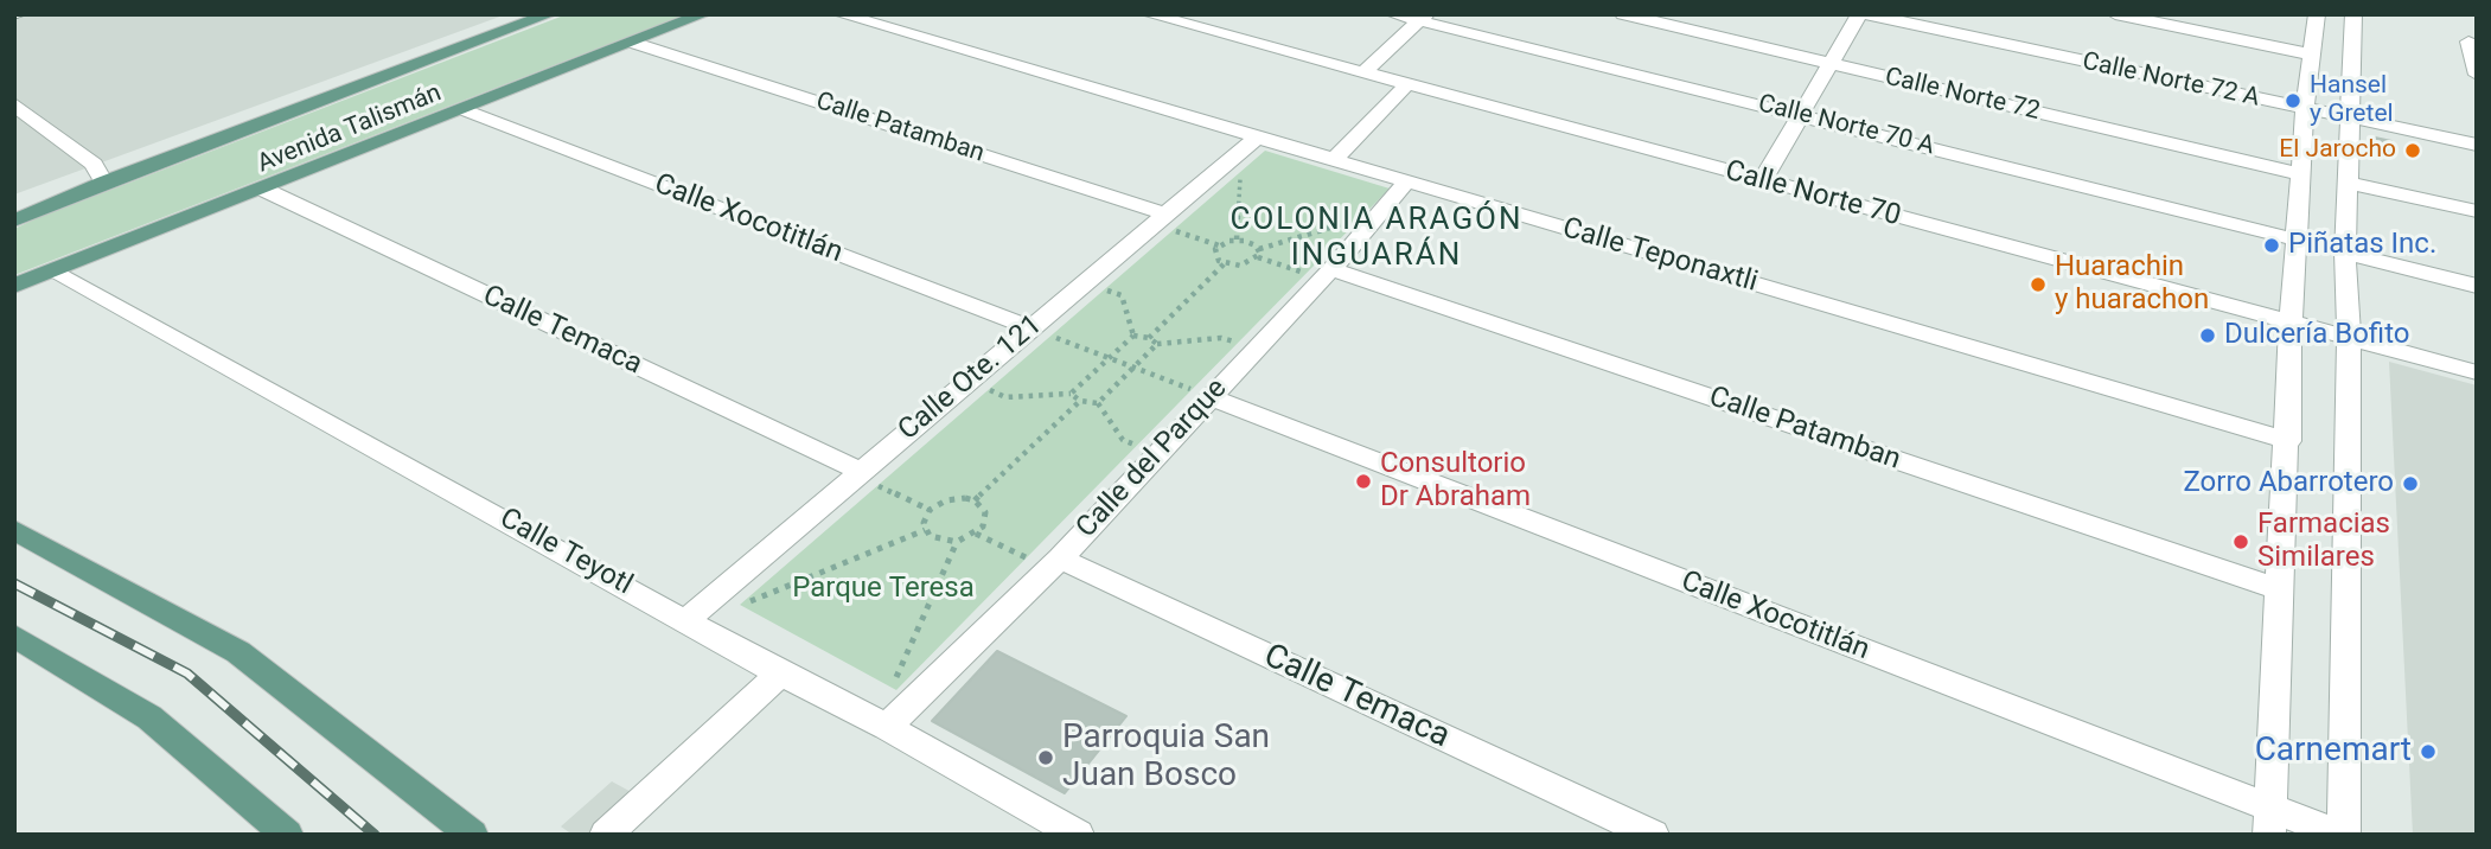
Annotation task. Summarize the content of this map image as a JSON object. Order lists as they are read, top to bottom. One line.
{"streets":{"main road":["Avenida Talismán"],"street":["Calle Norte 72 A","Calle Norte 72","Calle Norte 70 A","Calle Patamban","Calle Norte 70","Calle Xocotitlán","Calle Teponaxtli","Calle Temaca","Calle Ote. 121","Calle del Parque","Calle Teyotl"]},"crossings":[["Calle Patamban","Avenida Talismán"],["Calle Patamban","Calle Ote. 121"],["Calle Patamban","Calle del Parque"],["Avenida Talismán","Calle Xocotitlán"],["Avenida Talismán","Calle Temaca"],["Avenida Talismán","Calle Teyotl"],["Calle Xocotitlán","Calle Ote. 121"],["Calle Xocotitlán","Calle del Parque"],["Calle Teponaxtli","Calle Ote. 121"],["Calle Teponaxtli","Calle del Parque"],["Calle Temaca","Calle Ote. 121"],["Calle Temaca","Calle del Parque"],["Calle Ote. 121","Calle Teyotl"],["Calle del Parque","Calle Teyotl"]],"districts":["COLONIA ARAGÓN INGUARÁN"],"parks":["Parque Teresa"],"places":["Hansel y Gretel","El Jarocho","Piñatas Inc.","Huarachin y huarachon","Dulcería Bofito","Consultorio Dr Abraham","Zorro Abarrotero","Farmacias Similares","Carnemart","Parroquia San Juan Bosco"]}
